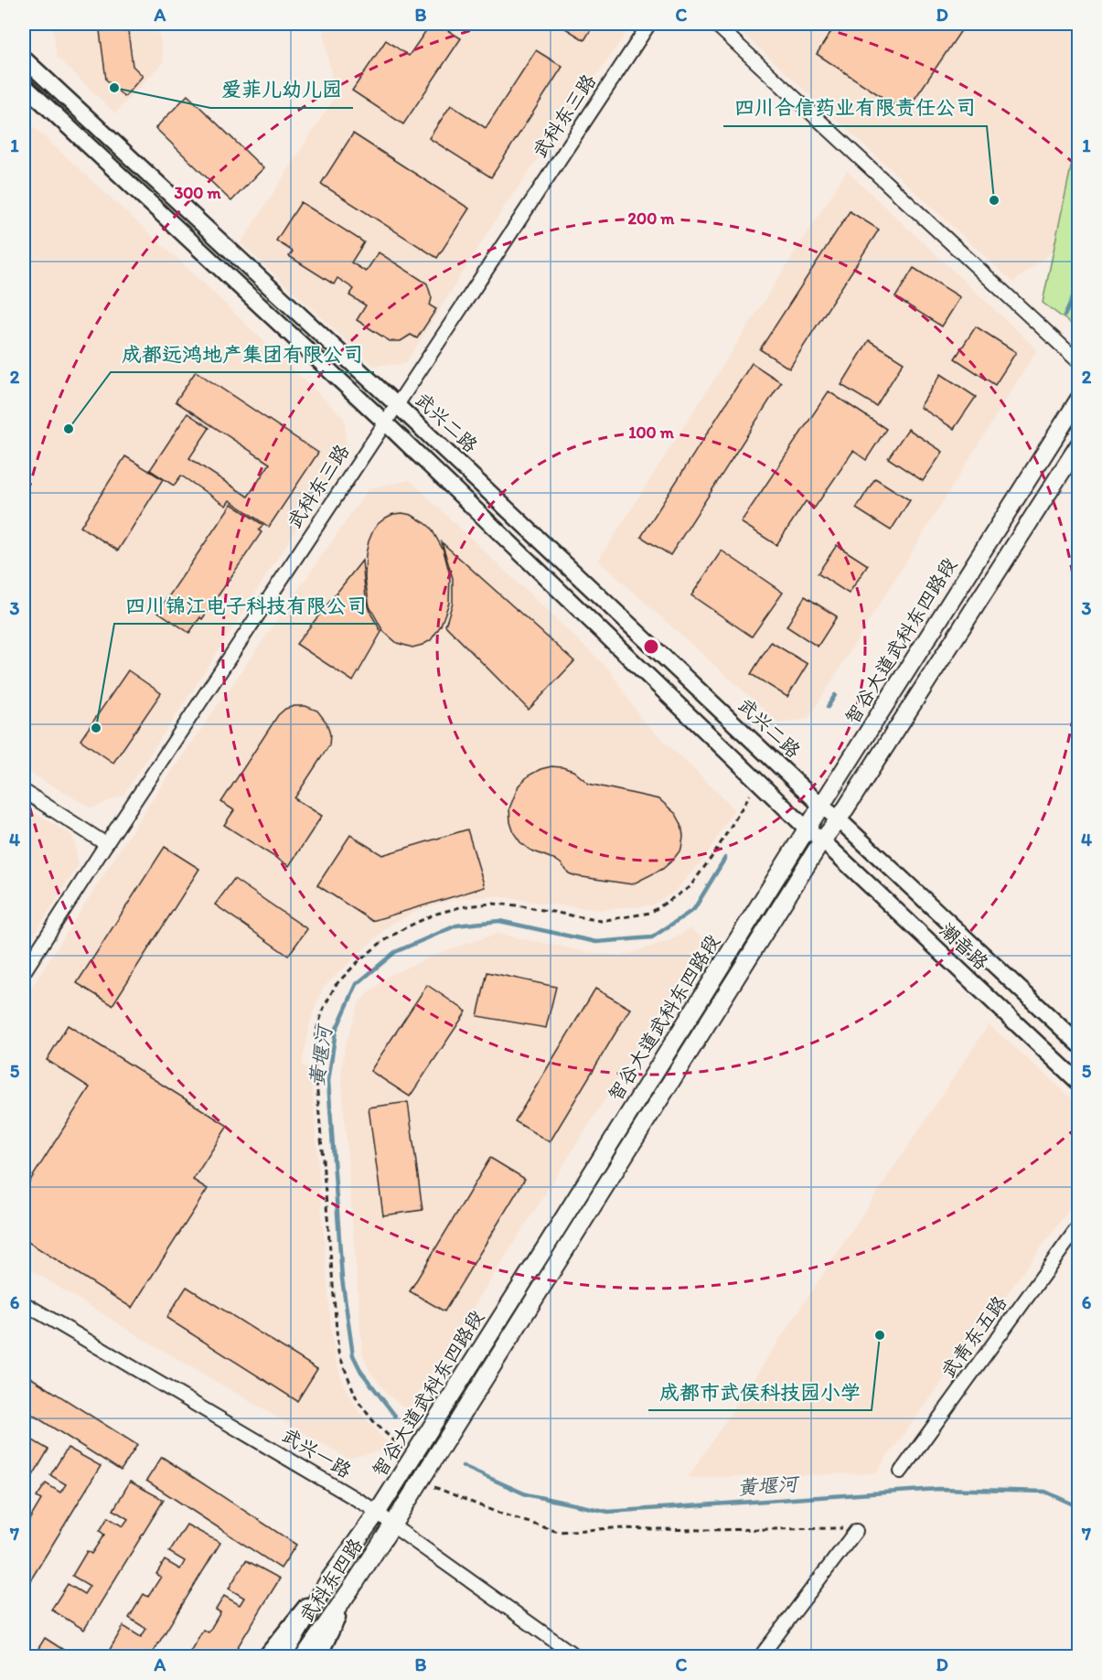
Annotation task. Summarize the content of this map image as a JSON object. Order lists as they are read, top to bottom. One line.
{"streets":{"main road":["智谷大道武科东四路段","武科东四路"],"street":["武科东三路","武兴二路","潮音路","武青东五路","武兴一路"]},"crossings":[["武科东三路","武兴二路"],["武科东三路","潮音路"],["武兴二路","智谷大道武科东四路段"],["武兴二路","潮音路"],["智谷大道武科东四路段","潮音路"],["智谷大道武科东四路段","武兴一路"],["智谷大道武科东四路段","武科东四路"],["武兴一路","武科东四路"]],"water":["黄堰河"],"places":["爱菲儿幼儿园","四川合信药业有限责任公司","成都远鸿地产集团有限公司","四川锦江电子科技有限公司","成都市武侯科技园小学"],"grid":{"columns":["A","B","C","D"],"rows":["1","2","3","4","5","6","7"]},"rings":["300 m","200 m","100 m"]}
